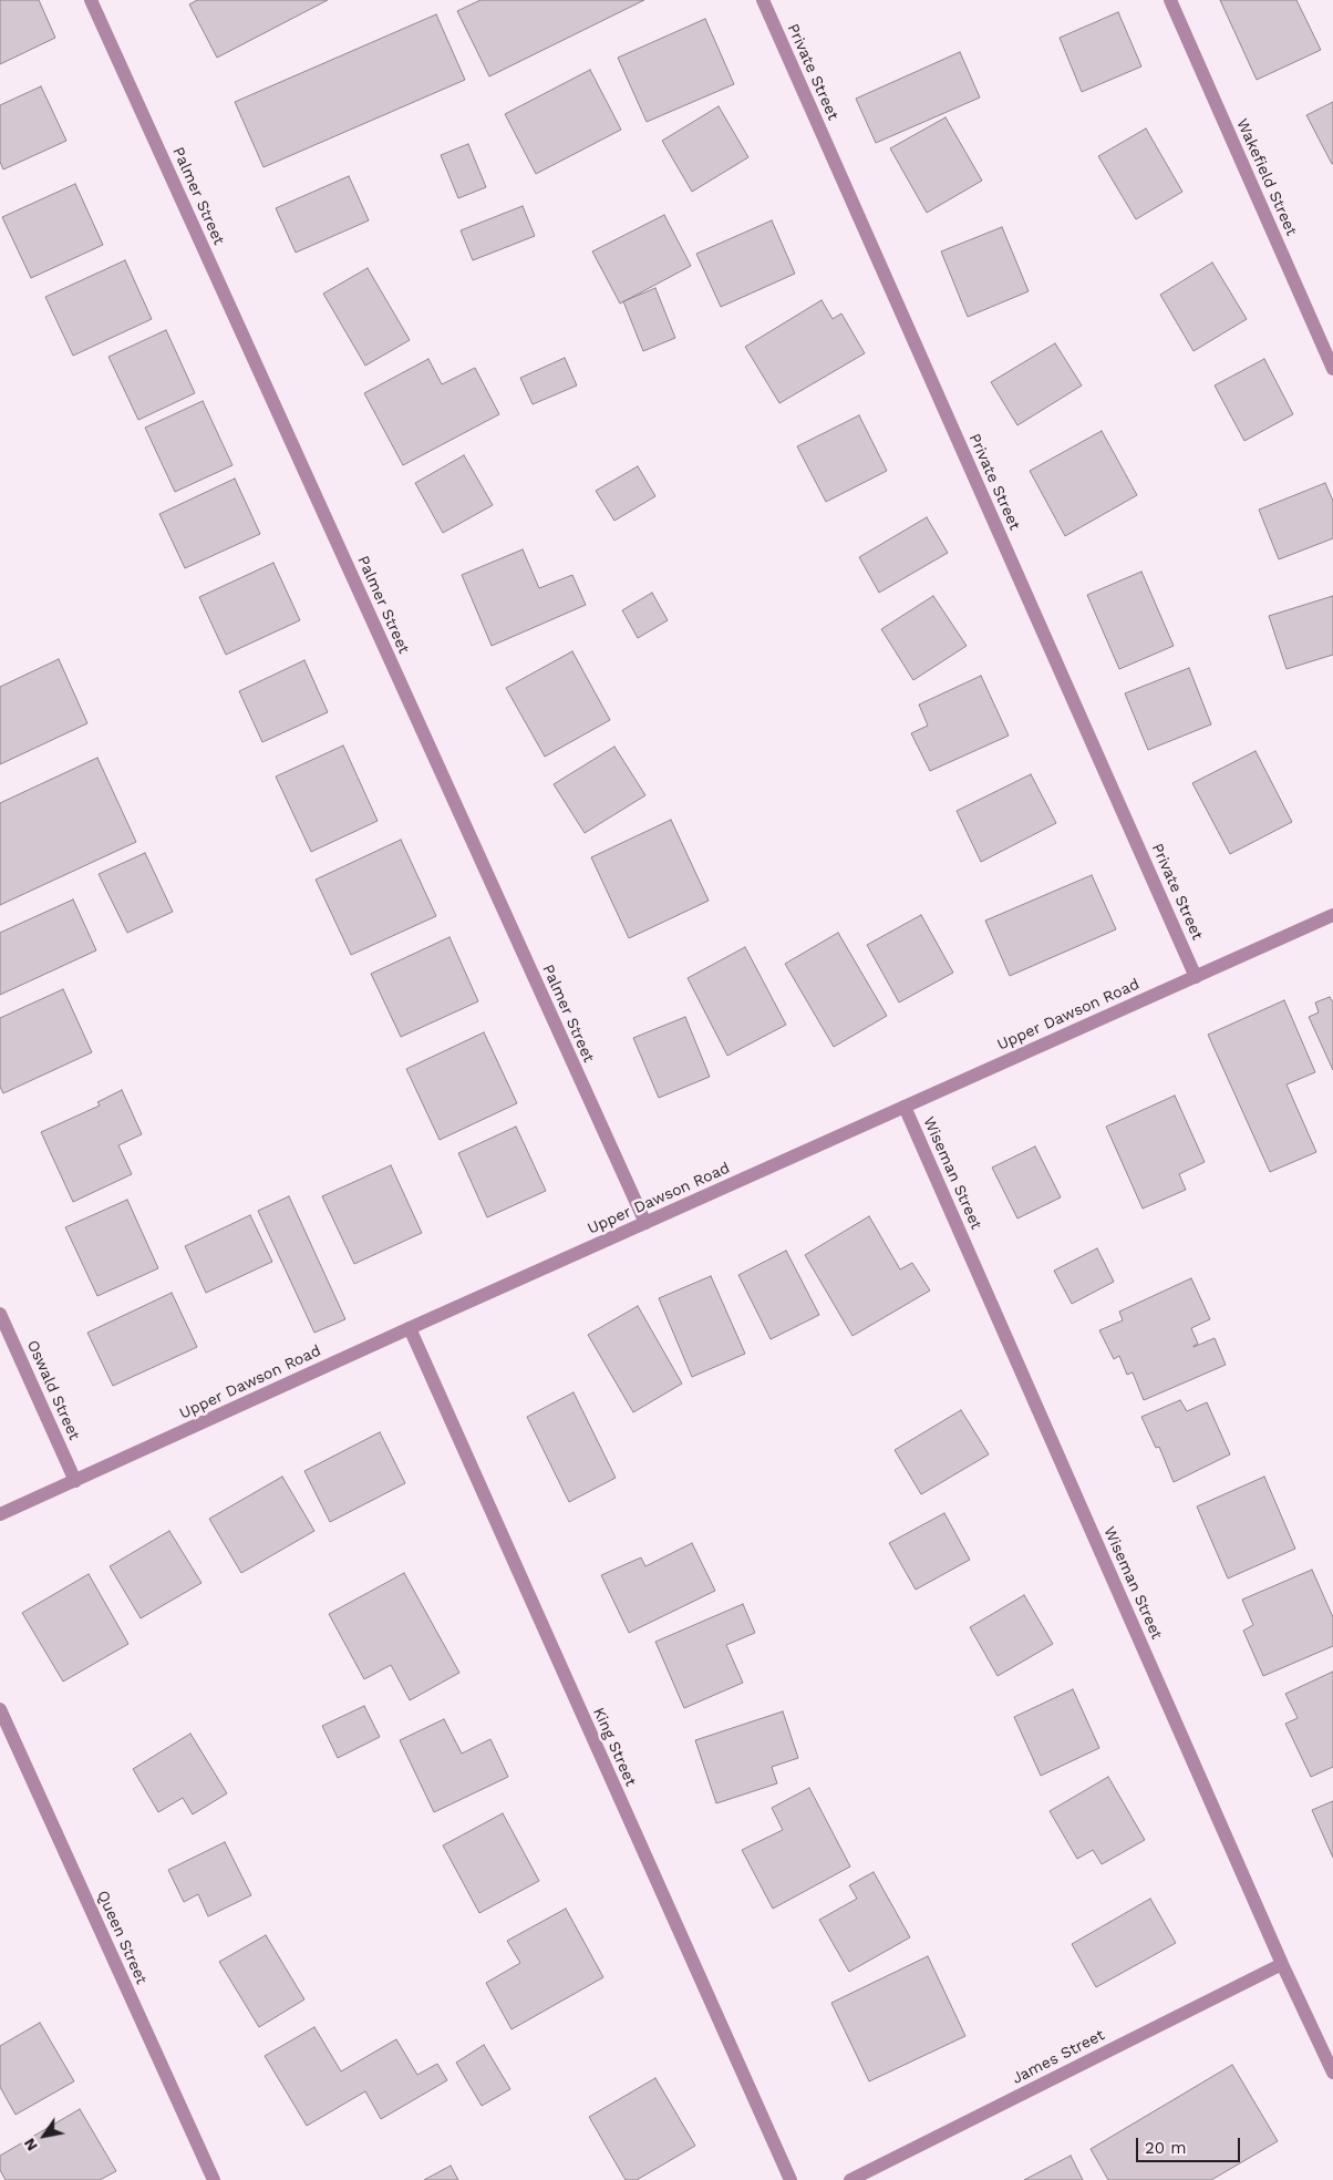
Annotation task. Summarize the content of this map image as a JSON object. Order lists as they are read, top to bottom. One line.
{"streets":{"street":["Private Street","Wakefield Street","Palmer Street","Upper Dawson Road","Wiseman Street","Oswald Street","King Street","Queen Street","James Street"]},"crossings":[["Private Street","Upper Dawson Road"],["Palmer Street","Upper Dawson Road"],["Upper Dawson Road","Wiseman Street"],["Upper Dawson Road","Oswald Street"],["Upper Dawson Road","King Street"],["Wiseman Street","James Street"]],"scale_bar":"20 m","north":"bottom left"}
